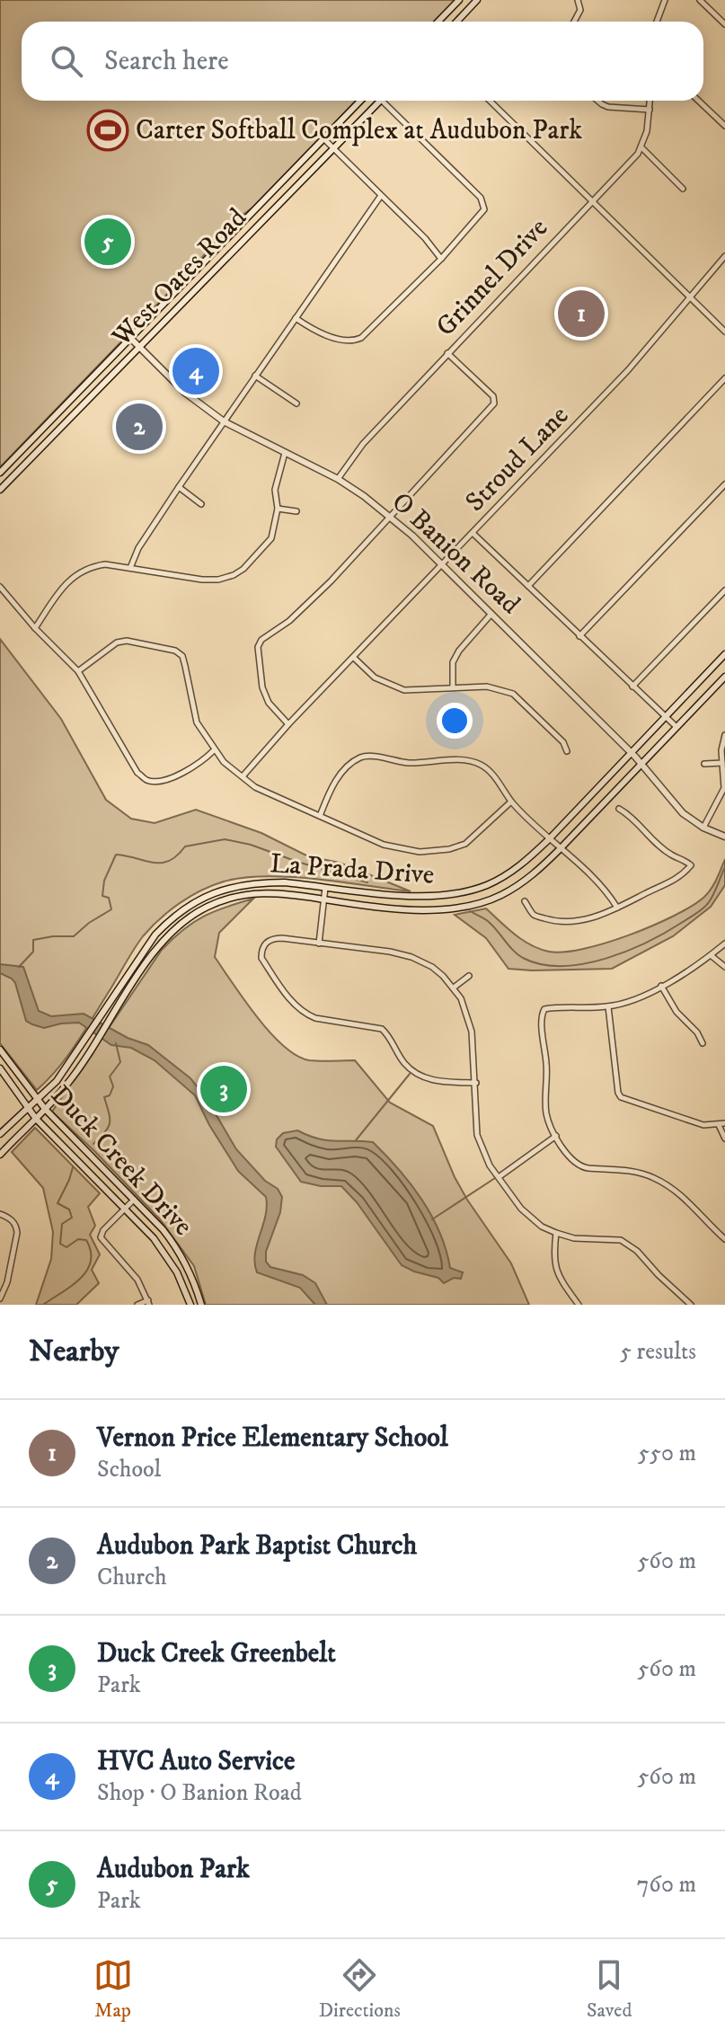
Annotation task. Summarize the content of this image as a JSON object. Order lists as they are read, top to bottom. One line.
{"streets":{"main road":["West Oates Road","O Banion Road","La Prada Drive","Duck Creek Drive"],"street":["Grinnel Drive","Stroud Lane"]},"crossings":[["West Oates Road","O Banion Road"],["Grinnel Drive","O Banion Road"],["Stroud Lane","O Banion Road"],["O Banion Road","La Prada Drive"],["La Prada Drive","Duck Creek Drive"]],"places":{"sports":["Carter Softball Complex at Audubon Park"]},"page":{"search":"Search here","pins":["5","1","4","2","3"],"heading":["Nearby","5 results"],"list":[{"mark":"1","name":"Vernon Price Elementary School","note":"School","value":"550 m"},{"mark":"2","name":"Audubon Park Baptist Church","note":"Church","value":"560 m"},{"mark":"3","name":"Duck Creek Greenbelt","note":"Park","value":"560 m"},{"mark":"4","name":"HVC Auto Service","note":"Shop · O Banion Road","value":"560 m"},{"mark":"5","name":"Audubon Park","note":"Park","value":"760 m"}],"nav":["Map","Directions","Saved"]}}
